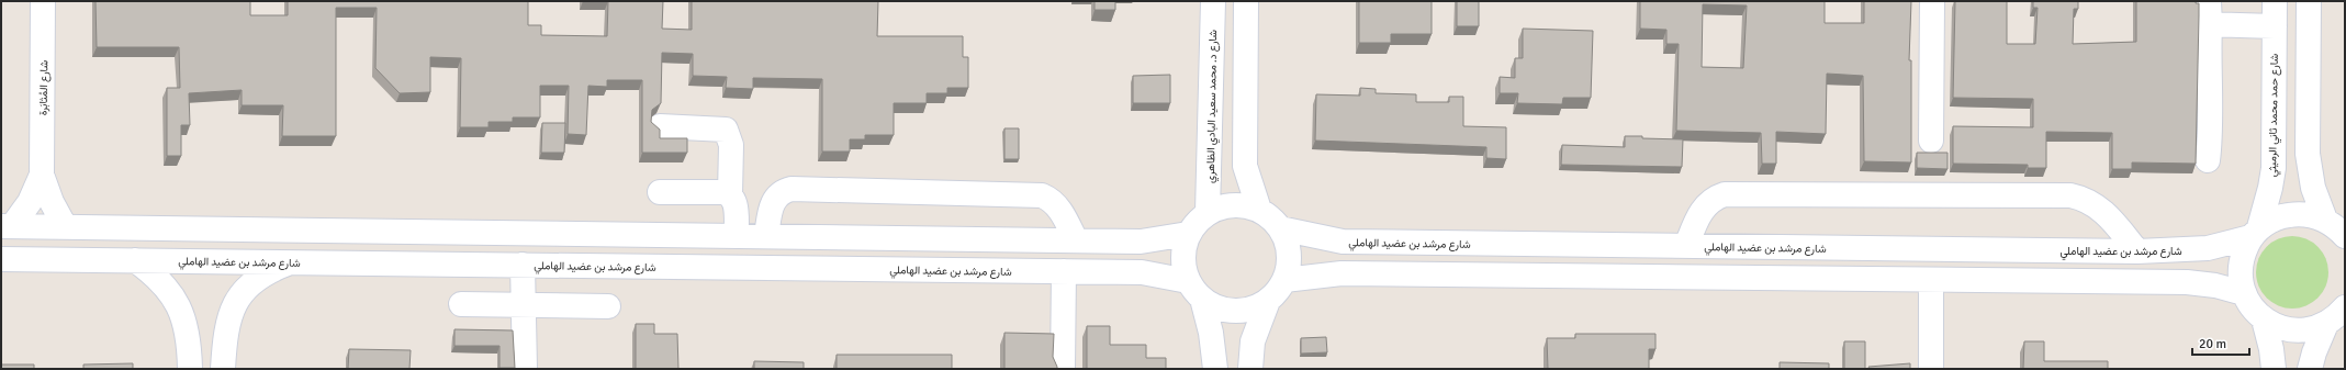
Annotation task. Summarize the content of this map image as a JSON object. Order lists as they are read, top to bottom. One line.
{"streets":{"street":["شارع المُثابَرة","شارع د. محمد سعيد البادي الظاهري","شارع حمد محمد ثاني الرميثي","شارع مرشد بن عضيد الهاملي"]},"crossings":[["شارع د. محمد سعيد البادي الظاهري","شارع مرشد بن عضيد الهاملي"],["شارع حمد محمد ثاني الرميثي","شارع مرشد بن عضيد الهاملي"]],"scale_bar":"20 m"}
